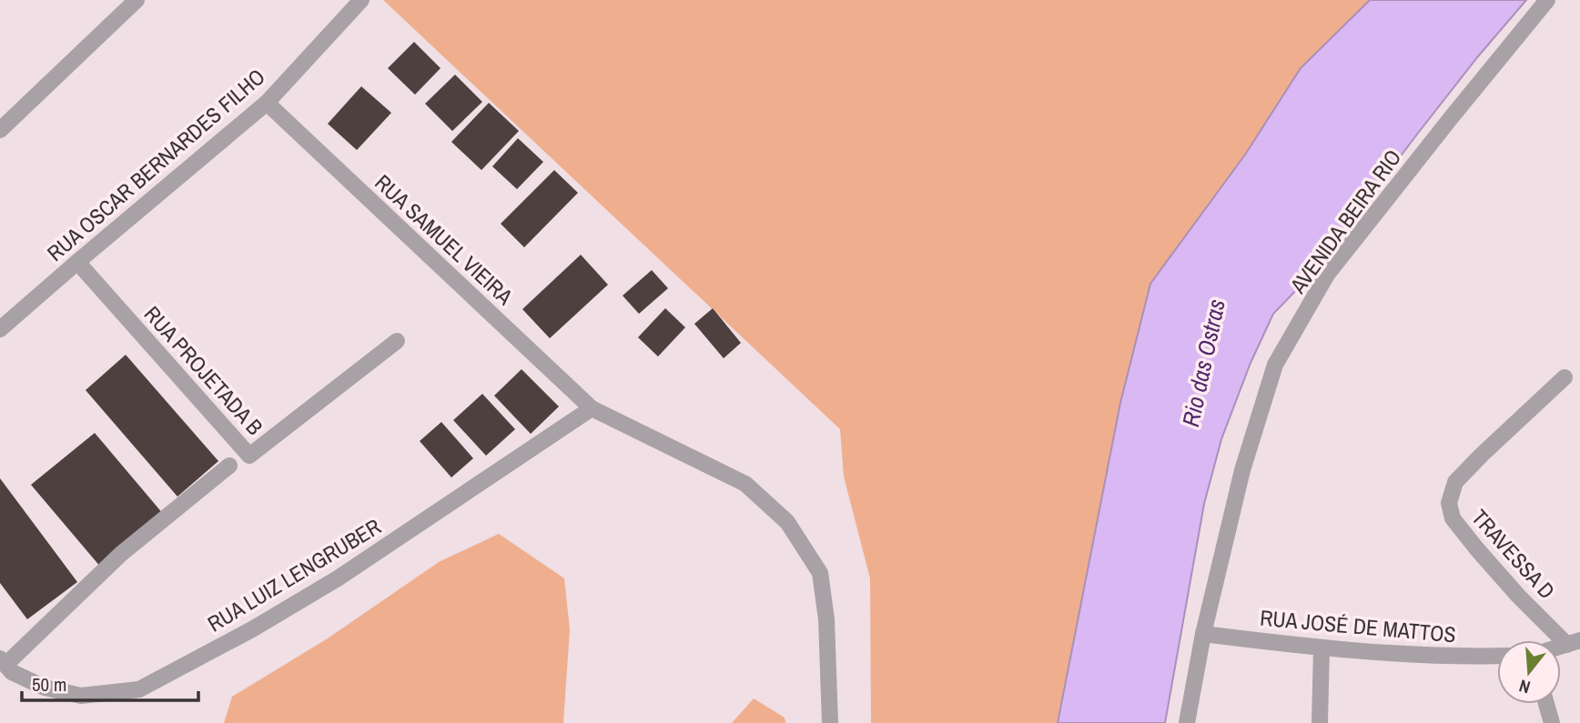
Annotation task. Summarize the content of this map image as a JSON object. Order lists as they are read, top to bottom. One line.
{"streets":{"street":["RUA OSCAR BERNARDES FILHO","AVENIDA BEIRA RIO","RUA SAMUEL VIEIRA","RUA PROJETADA B","TRAVESSA D","RUA LUIZ LENGRUBER","RUA JOSÉ DE MATTOS"]},"crossings":[["RUA OSCAR BERNARDES FILHO","RUA SAMUEL VIEIRA"],["RUA OSCAR BERNARDES FILHO","RUA PROJETADA B"],["AVENIDA BEIRA RIO","RUA JOSÉ DE MATTOS"],["RUA SAMUEL VIEIRA","RUA LUIZ LENGRUBER"]],"water":["Rio das Ostras"],"scale_bar":"50 m","north":"bottom"}
